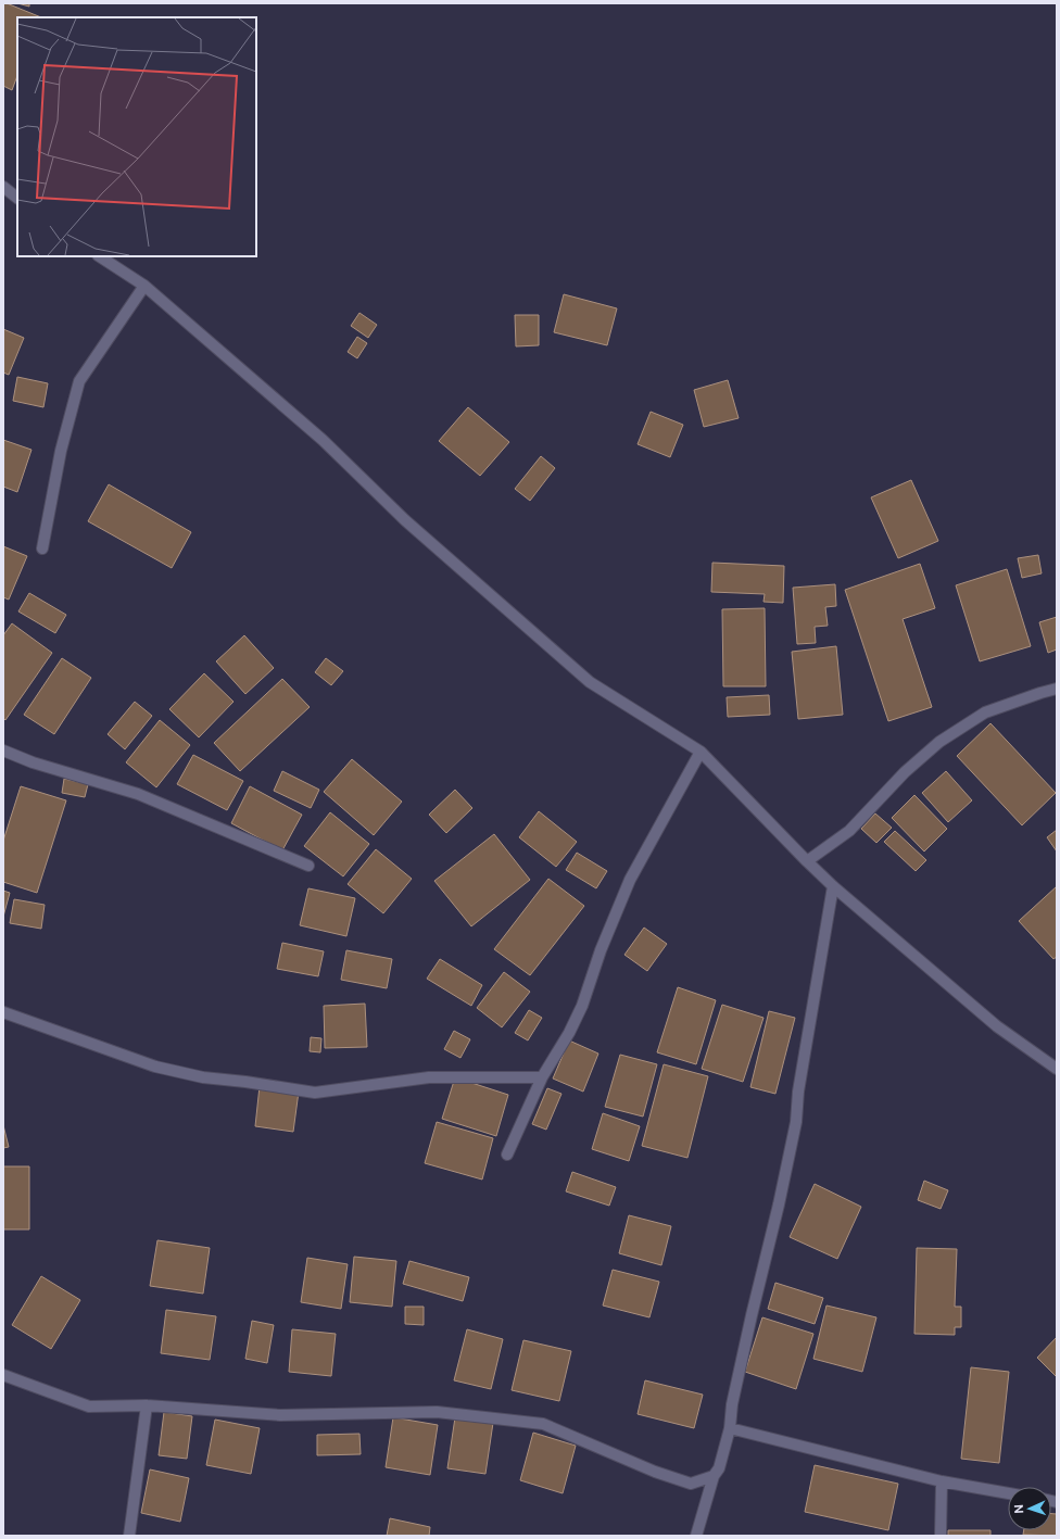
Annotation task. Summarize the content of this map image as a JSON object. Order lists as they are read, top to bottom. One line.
{"north":"left"}
